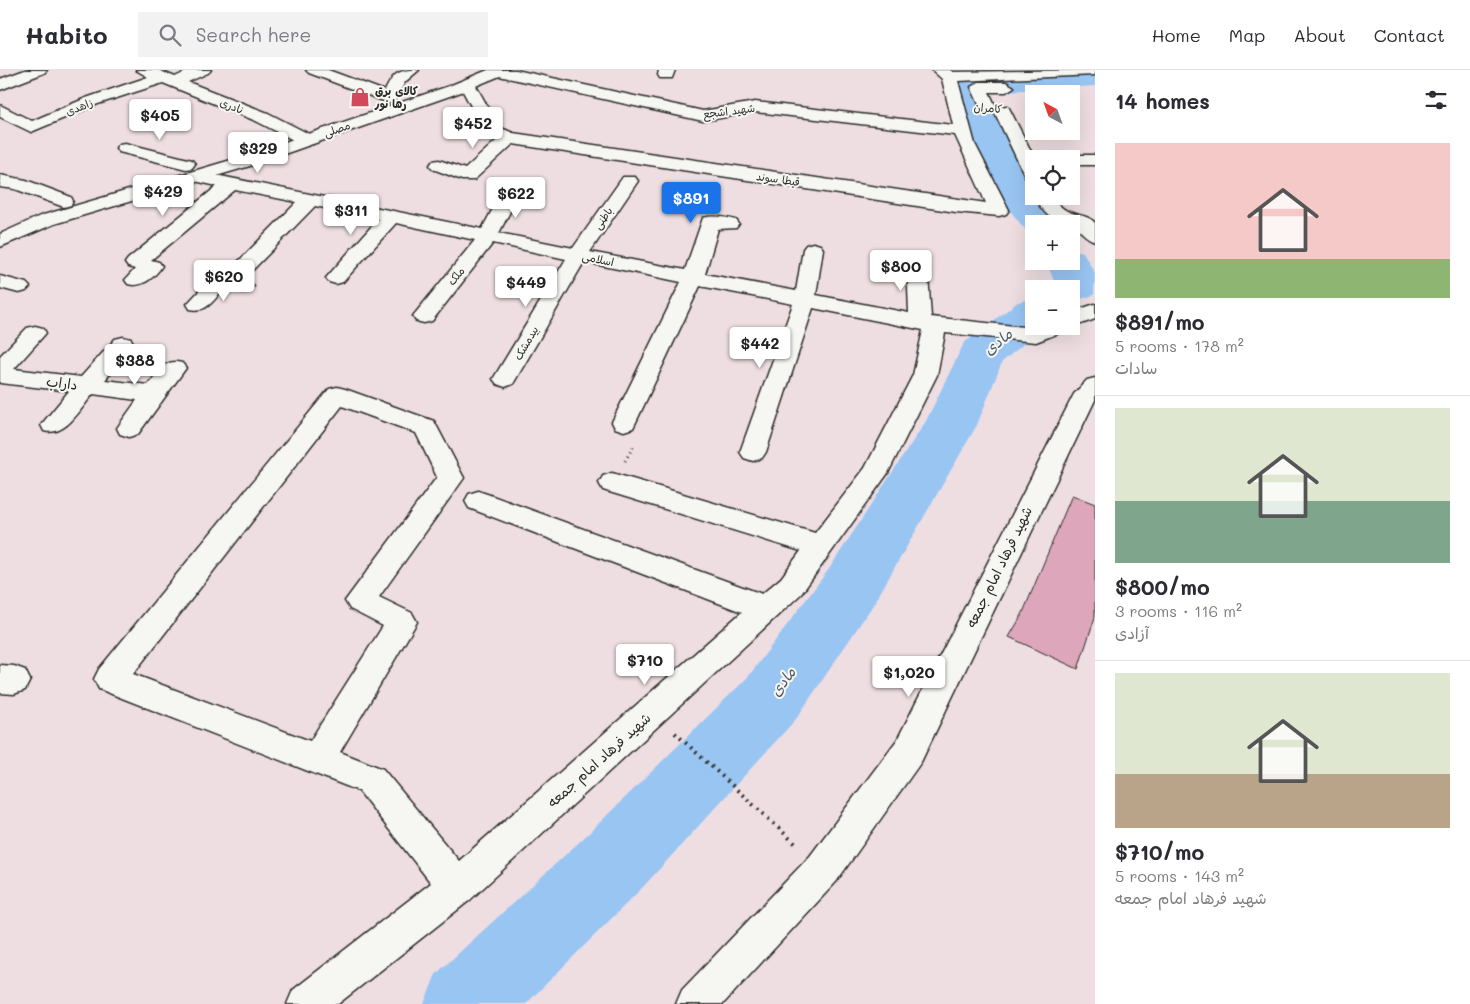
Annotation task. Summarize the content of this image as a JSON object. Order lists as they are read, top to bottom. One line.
{"streets":{"street":["نادری","زاهدی","کامران","شهید اشجع","مصلی","قیطا سوند","باطنی","اسلامی","ملک","بیدمشک","داراب","شهید فرهاد امام جمعه"]},"crossings":[["نادری","زاهدی"],["نادری","مصلی"],["شهید اشجع","مصلی"],["شهید اشجع","قیطا سوند"],["مصلی","قیطا سوند"],["مصلی","اسلامی"],["باطنی","اسلامی"],["باطنی","بیدمشک"],["اسلامی","ملک"],["اسلامی","بیدمشک"],["اسلامی","شهید فرهاد امام جمعه"]],"water":["مادی"],"places":{"shop":["کالای برق رها نور"]},"north":"top left","page":{"header":"Habito","search":"Search here","nav":["Home","Map","About","Contact"],"heading":"14 homes","map_buttons":["+","−"],"price":["$405","$452","$329","$429","$622","$891","$311","$800","$620","$449","$442","$388","$710","$1,020"],"list":[{"name":"$891/mo","note":"5 rooms · 178 m² · سادات"},{"name":"$800/mo","note":"3 rooms · 116 m² · آزادی"},{"name":"$710/mo","note":"5 rooms · 143 m² · شهید فرهاد امام جمعه"}]}}
